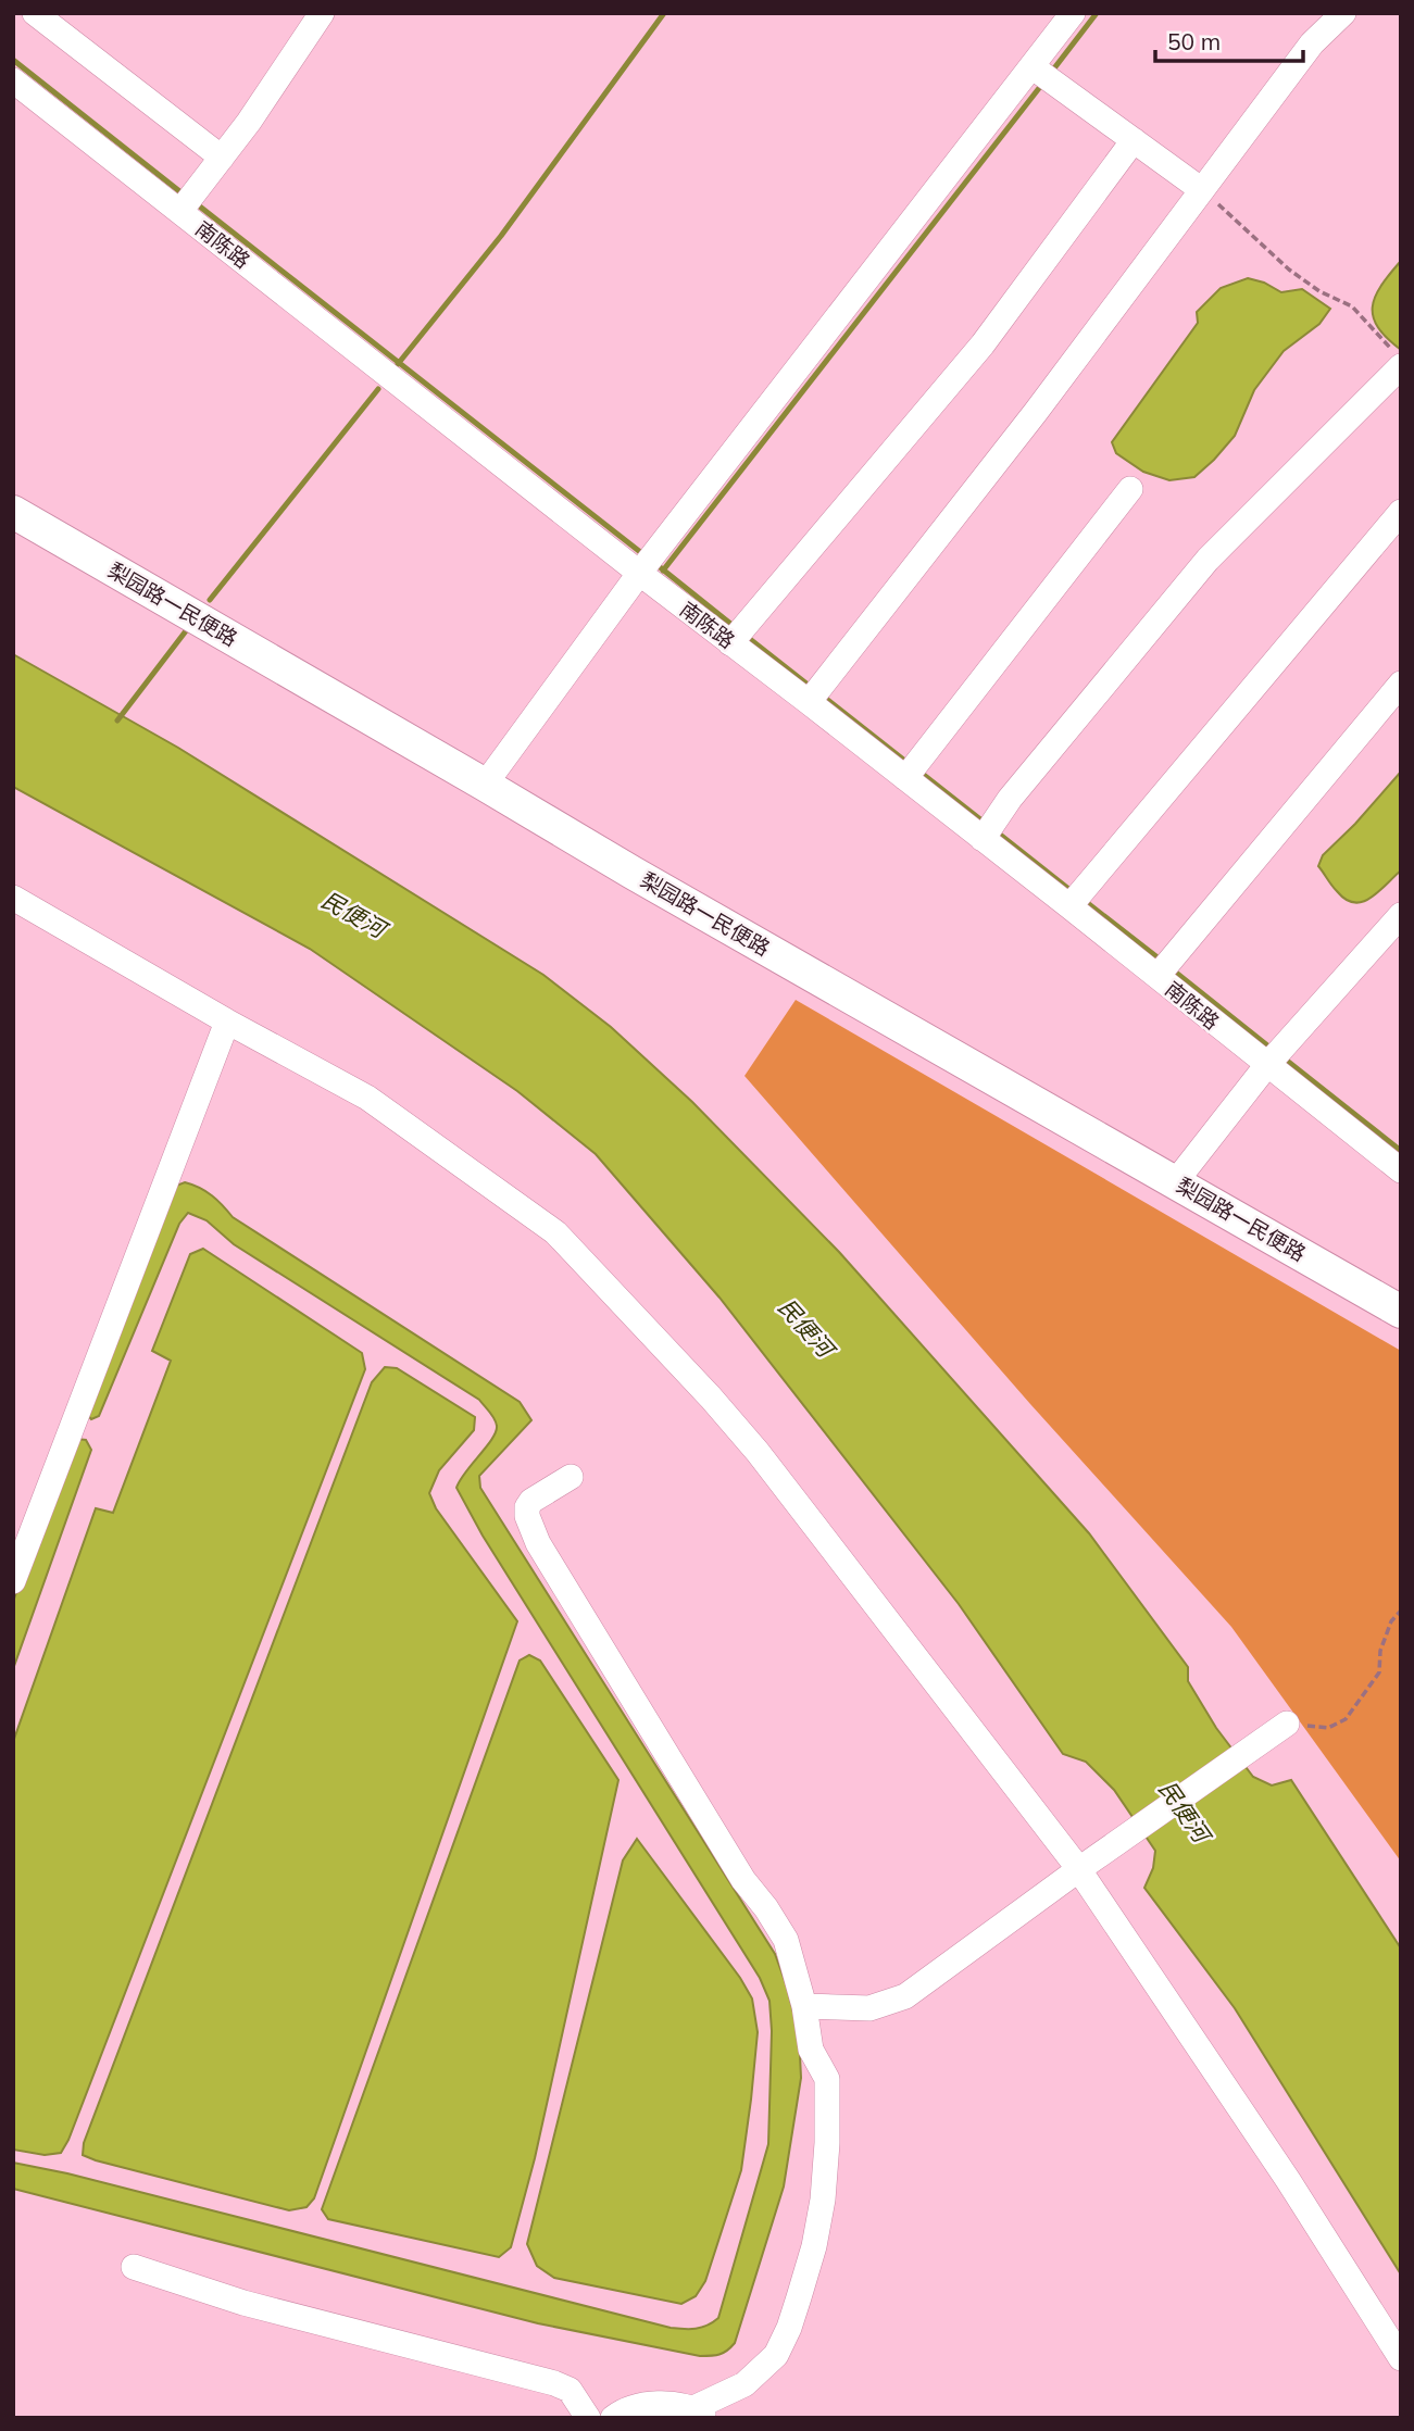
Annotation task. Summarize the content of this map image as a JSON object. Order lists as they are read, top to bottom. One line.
{"streets":{"main road":["梨园路一民便路"],"street":["南陈路"]},"water":["民便河"],"scale_bar":"50 m"}
